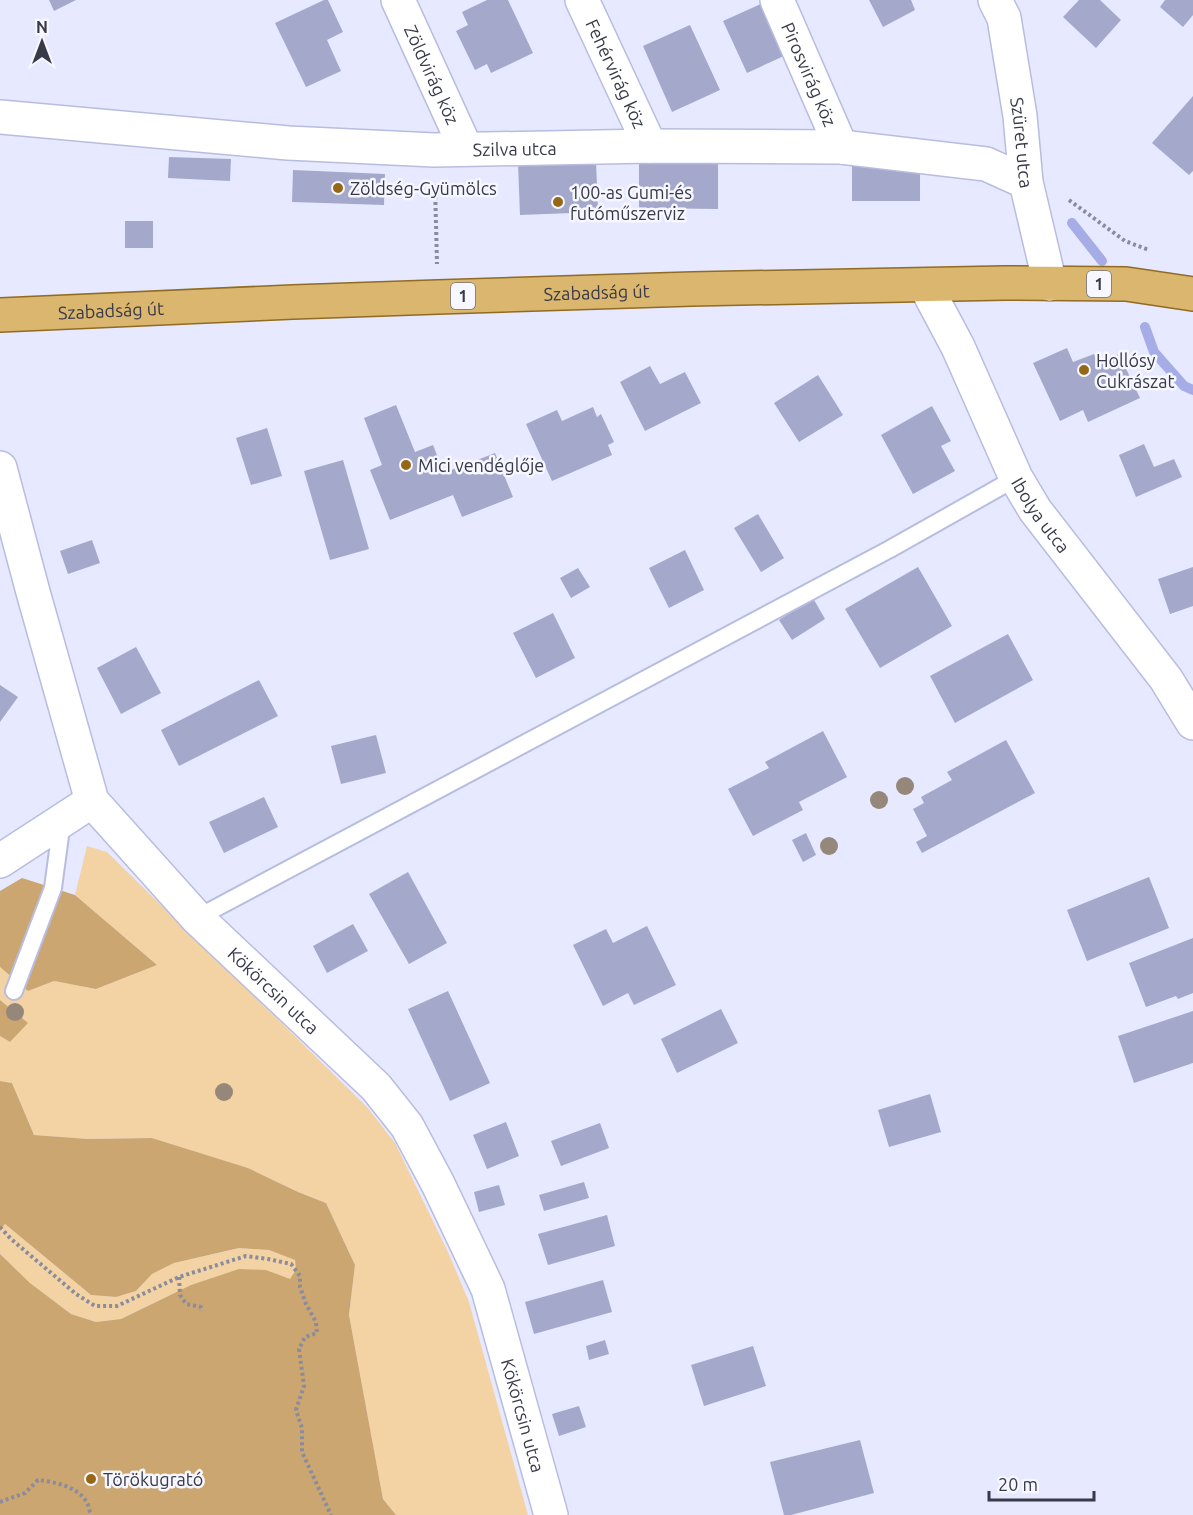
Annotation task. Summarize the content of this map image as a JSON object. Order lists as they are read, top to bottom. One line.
{"streets":{"main road":["1","Szabadság út"],"street":["Fehérvirág köz","Pirosvirág köz","Zöldvirág köz","Szüret utca","Szilva utca","Ibolya utca","Kökörcsin utca"]},"crossings":[["Fehérvirág köz","Szilva utca"],["Pirosvirág köz","Szilva utca"],["Zöldvirág köz","Szilva utca"],["Szüret utca","Szilva utca"],["Szüret utca","Szabadság út"],["Szabadság út","Ibolya utca"]],"places":["Zöldség-Gyümölcs","100-as Gumi-és futóműszerviz","Hollósy Cukrászat","Mici vendéglője","Törökugrató"],"scale_bar":"20 m","north":"top"}
